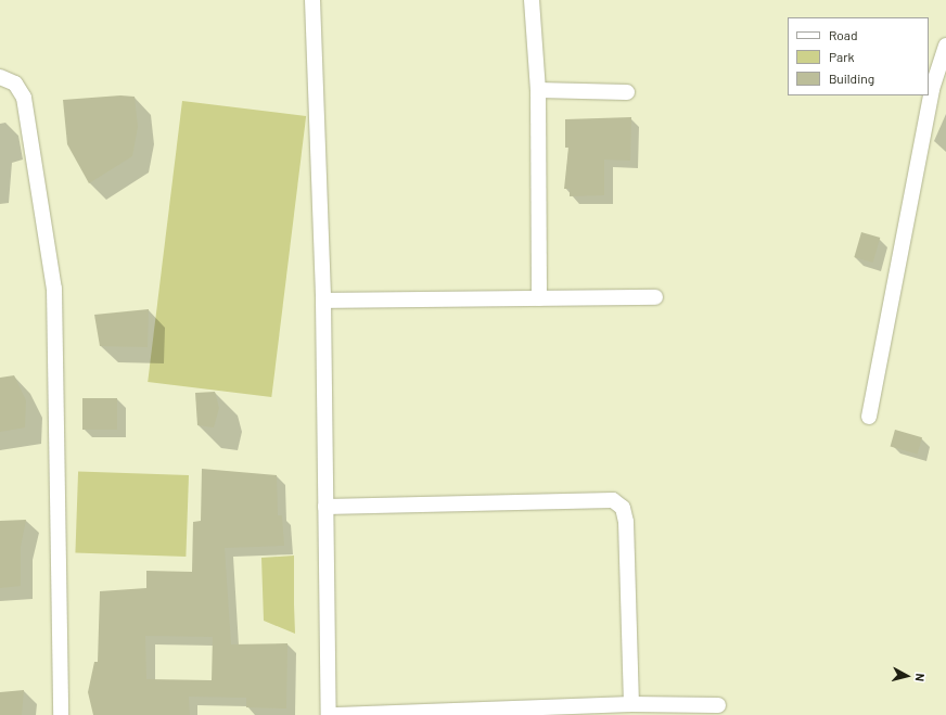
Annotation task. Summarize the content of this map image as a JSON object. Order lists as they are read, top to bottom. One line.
{"legend":["Road","Park","Building"],"north":"right"}
